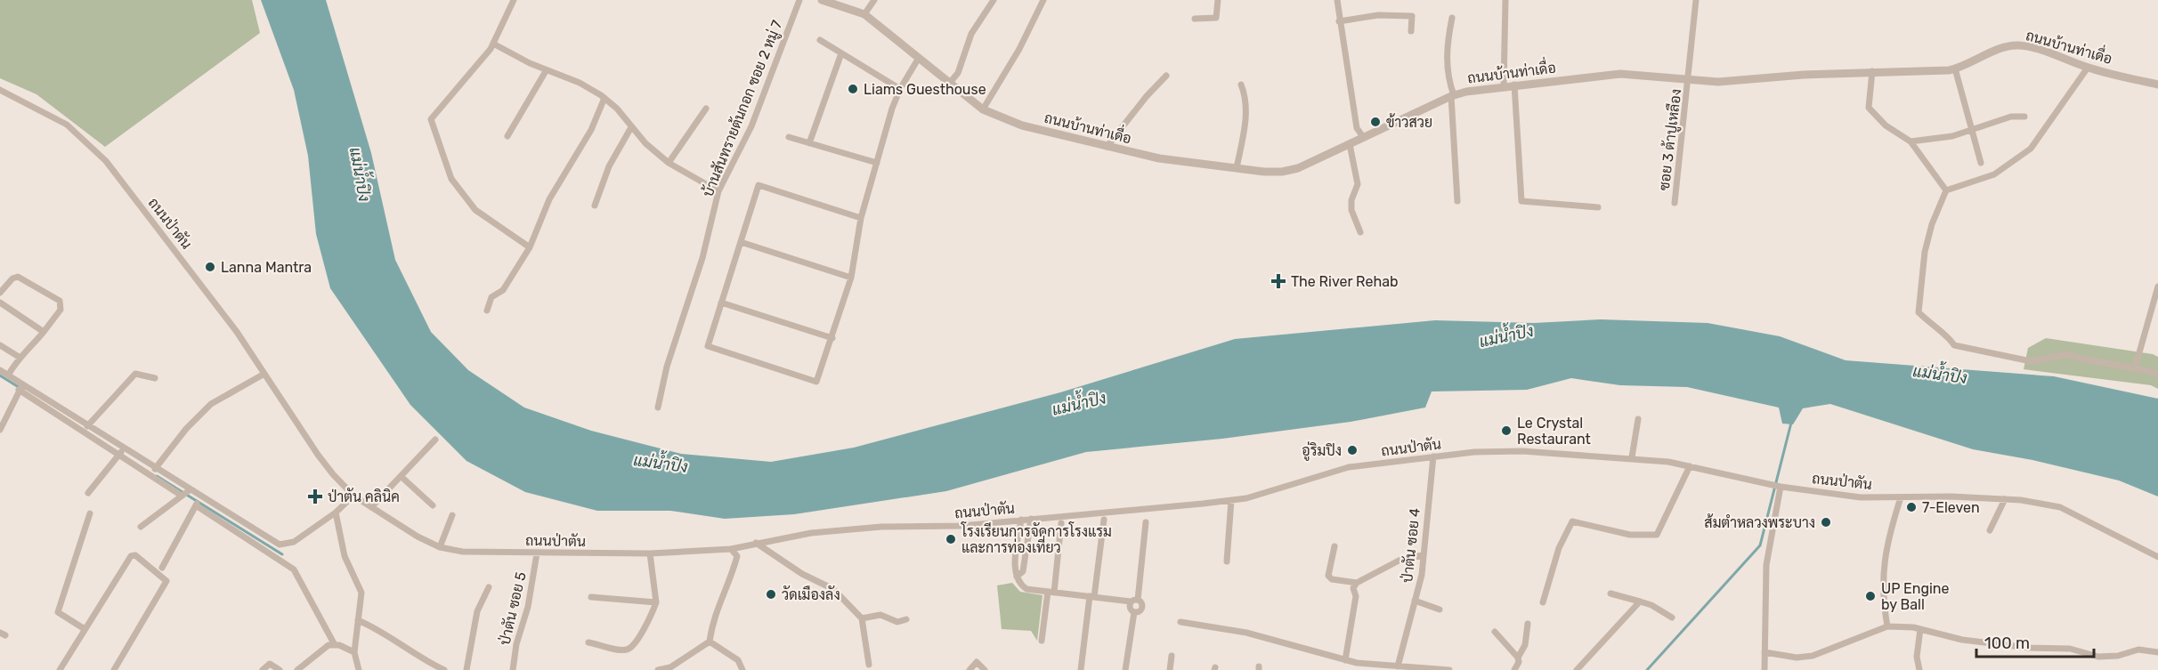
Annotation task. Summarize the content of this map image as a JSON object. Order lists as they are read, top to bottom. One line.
{"streets":{"street":["ถนนบ้านท่าเดื่อ","บ้านสันทรายต้นกอก ซอย 2 หมู่ 7","ซอย 3 ต้าปูเหลือง","ถนนป่าตัน","ป่าตัน ซอย 4","ป่าตัน ซอย 5"]},"crossings":[["ถนนบ้านท่าเดื่อ","ซอย 3 ต้าปูเหลือง"],["ถนนป่าตัน","ป่าตัน ซอย 4"],["ถนนป่าตัน","ป่าตัน ซอย 5"]],"water":["แม่น้ำปิง"],"places":{"other":["Liams Guesthouse","ข้าวสวย","Lanna Mantra","Le Crystal Restaurant","อู่ริมปิง","7-Eleven","ส้มตำหลวงพระบาง","โรงเรียนการจัดการโรงแรม และการท่องเที่ยว","วัดเมืองลัง","UP Engine by Ball"],"health":["The River Rehab","ป่าตัน คลินิค"]},"scale_bar":"100 m"}
